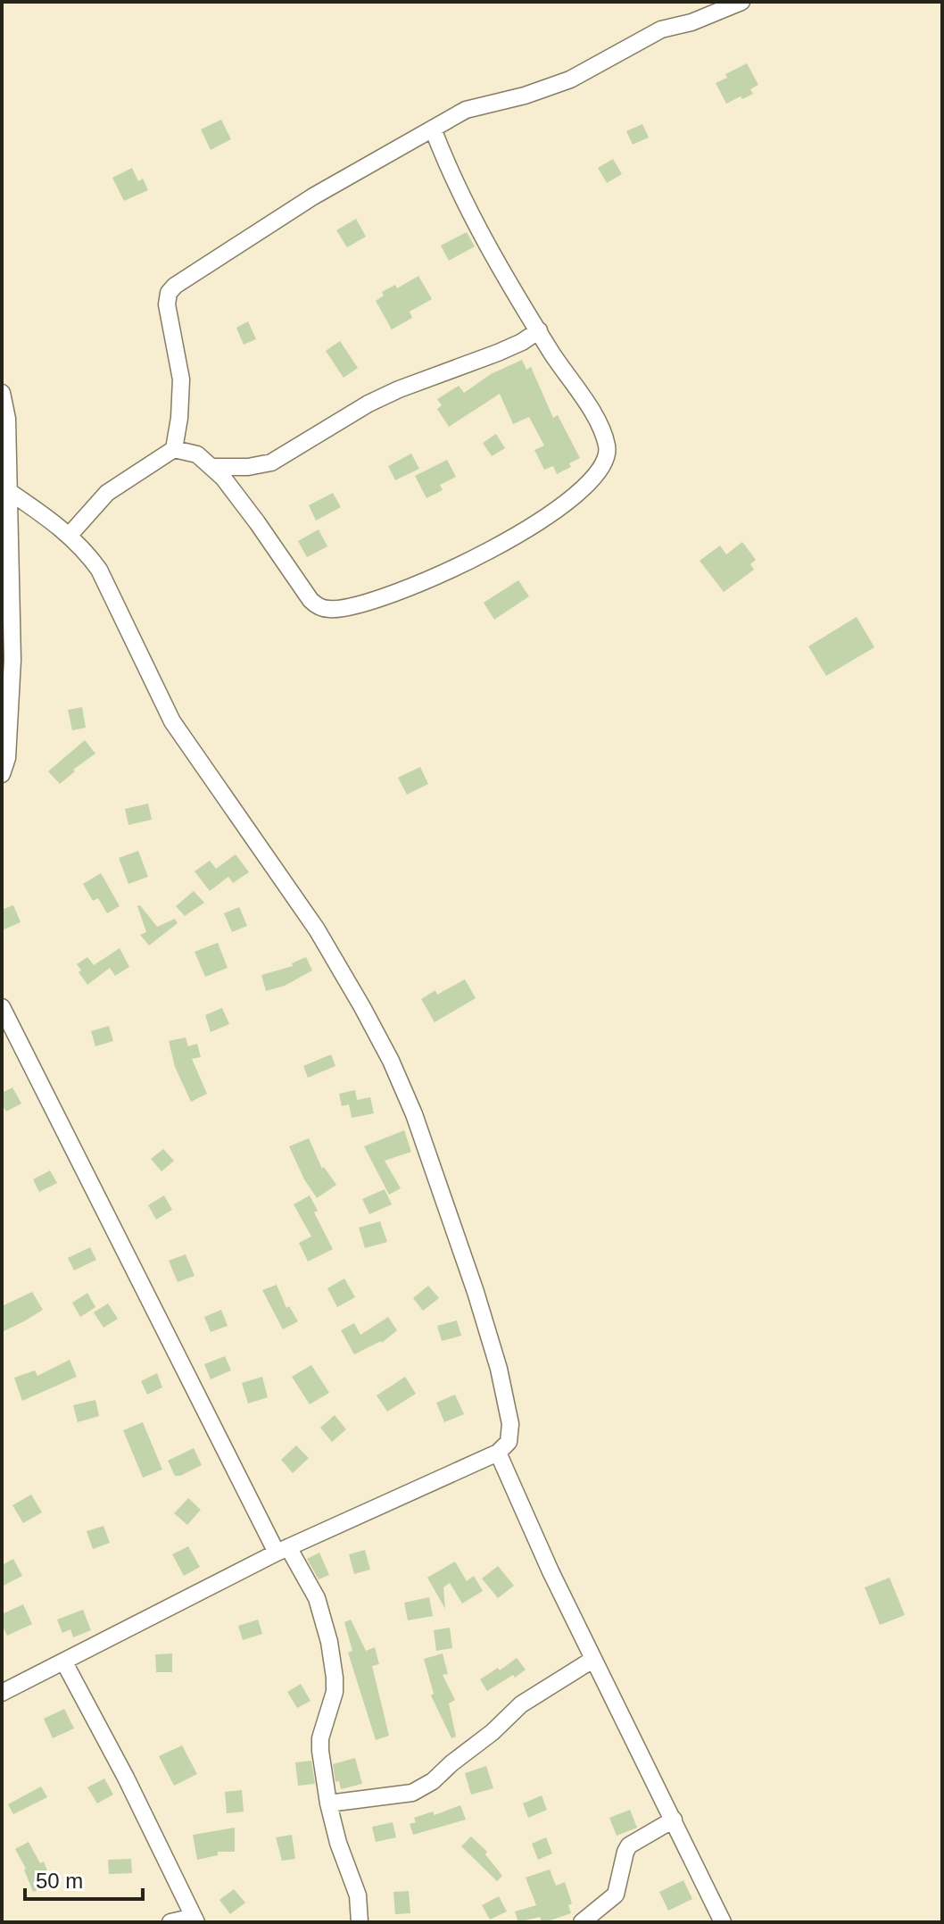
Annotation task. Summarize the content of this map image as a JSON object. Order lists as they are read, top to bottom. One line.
{"scale_bar":"50 m"}
